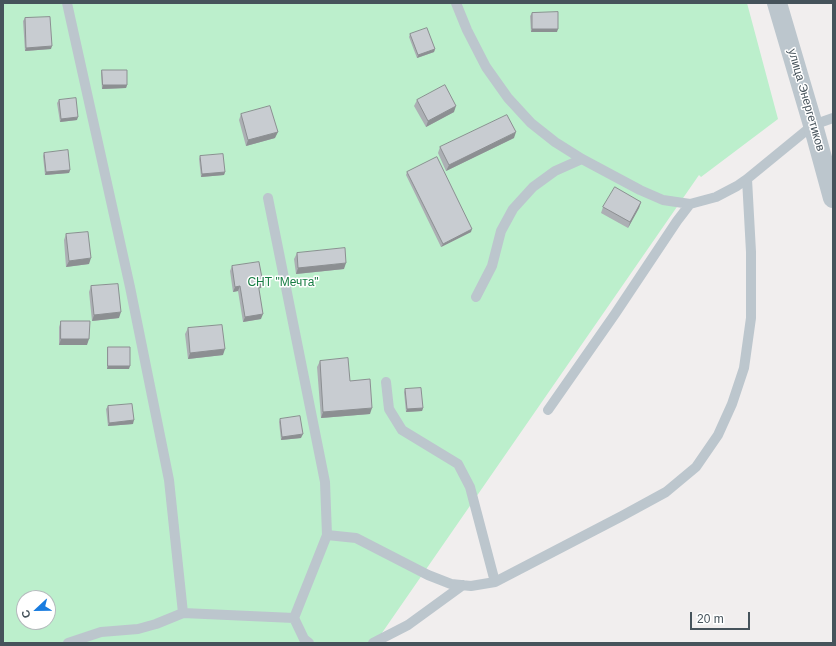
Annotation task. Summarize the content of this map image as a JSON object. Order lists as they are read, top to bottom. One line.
{"streets":{"street":["улица Энергетиков"]},"parks":["СНТ \"Мечта\""],"scale_bar":"20 m","north":"left"}
